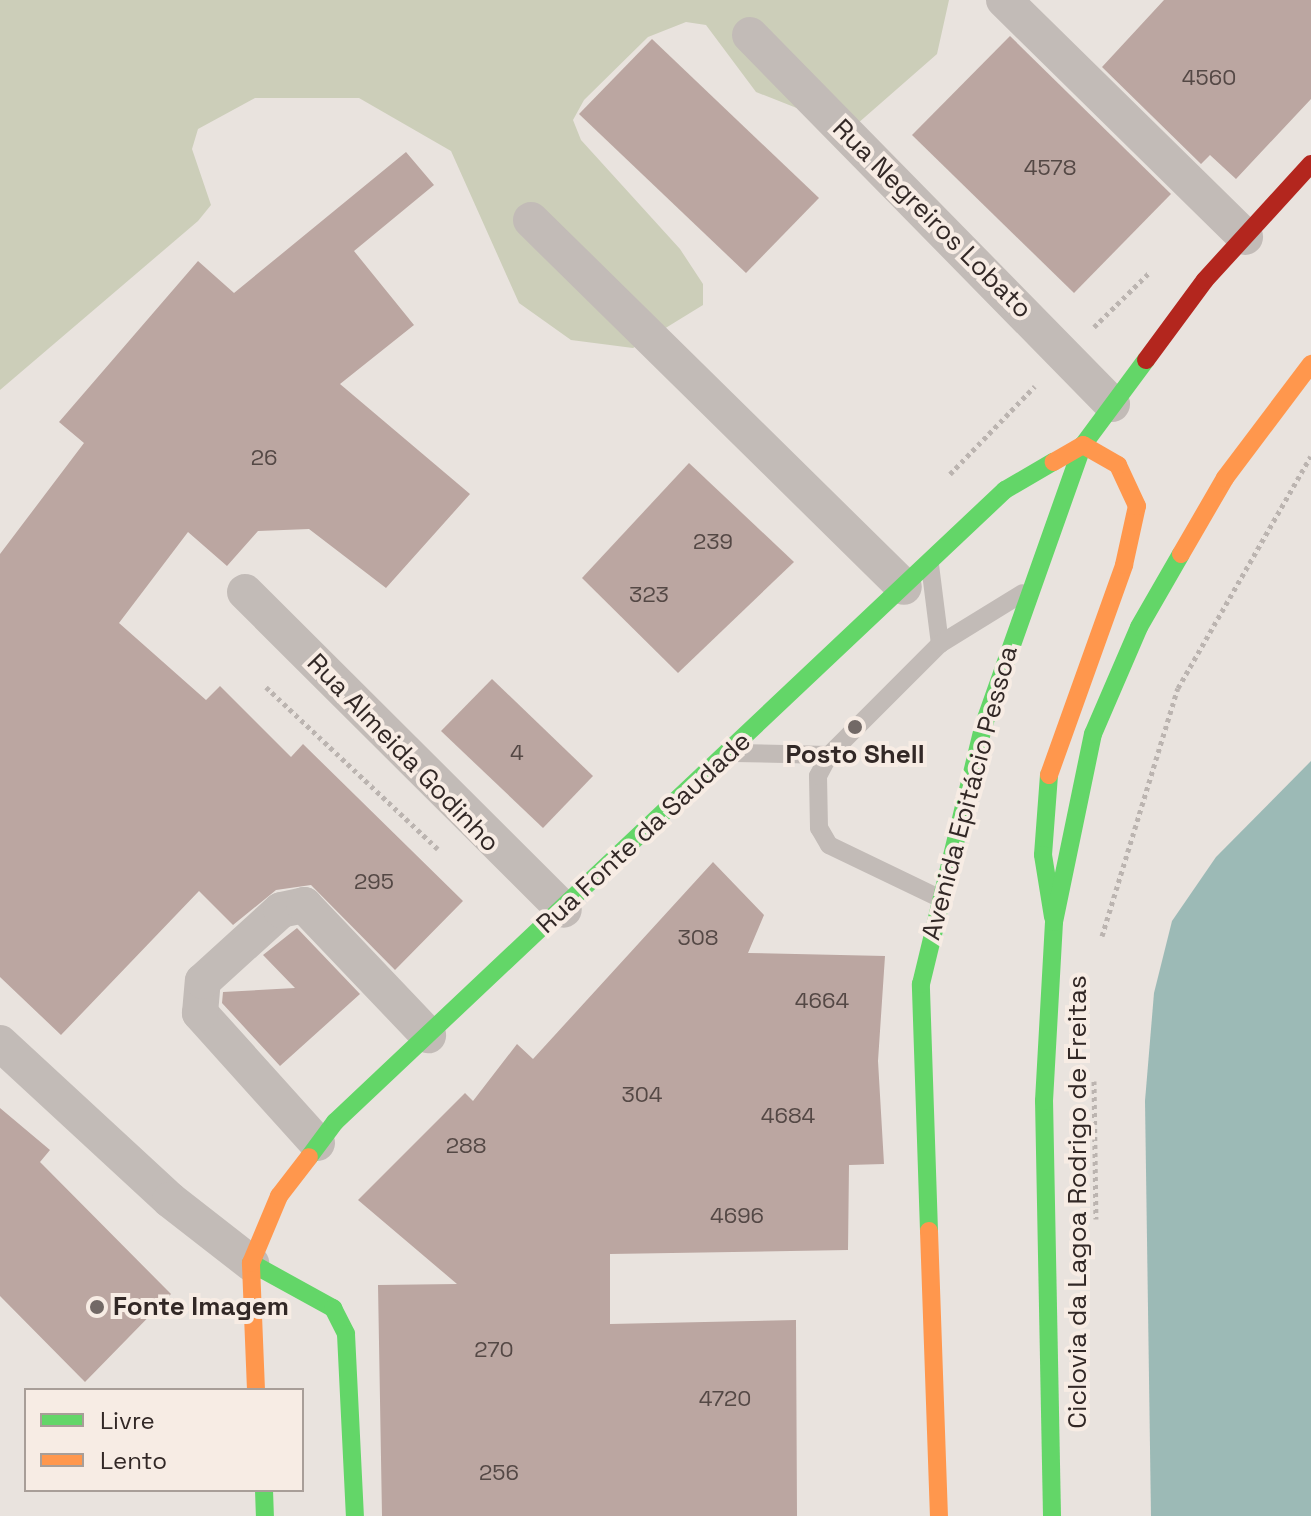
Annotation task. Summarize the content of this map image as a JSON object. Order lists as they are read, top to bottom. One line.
{"streets":{"main road":["Avenida Epitácio Pessoa","Rua Fonte da Saudade"],"street":["Rua Negreiros Lobato","Rua Almeida Godinho"],"path":["Ciclovia da Lagoa Rodrigo de Freitas"]},"crossings":[["Rua Negreiros Lobato","Avenida Epitácio Pessoa"],["Rua Almeida Godinho","Rua Fonte da Saudade"],["Avenida Epitácio Pessoa","Rua Fonte da Saudade"]],"places":["Posto Shell","Fonte Imagem"],"house_numbers":["4560","4578","26","239","323","4","295","308","4664","304","4684","288","4696","270","4720","256"],"legend":["Livre","Lento"]}
